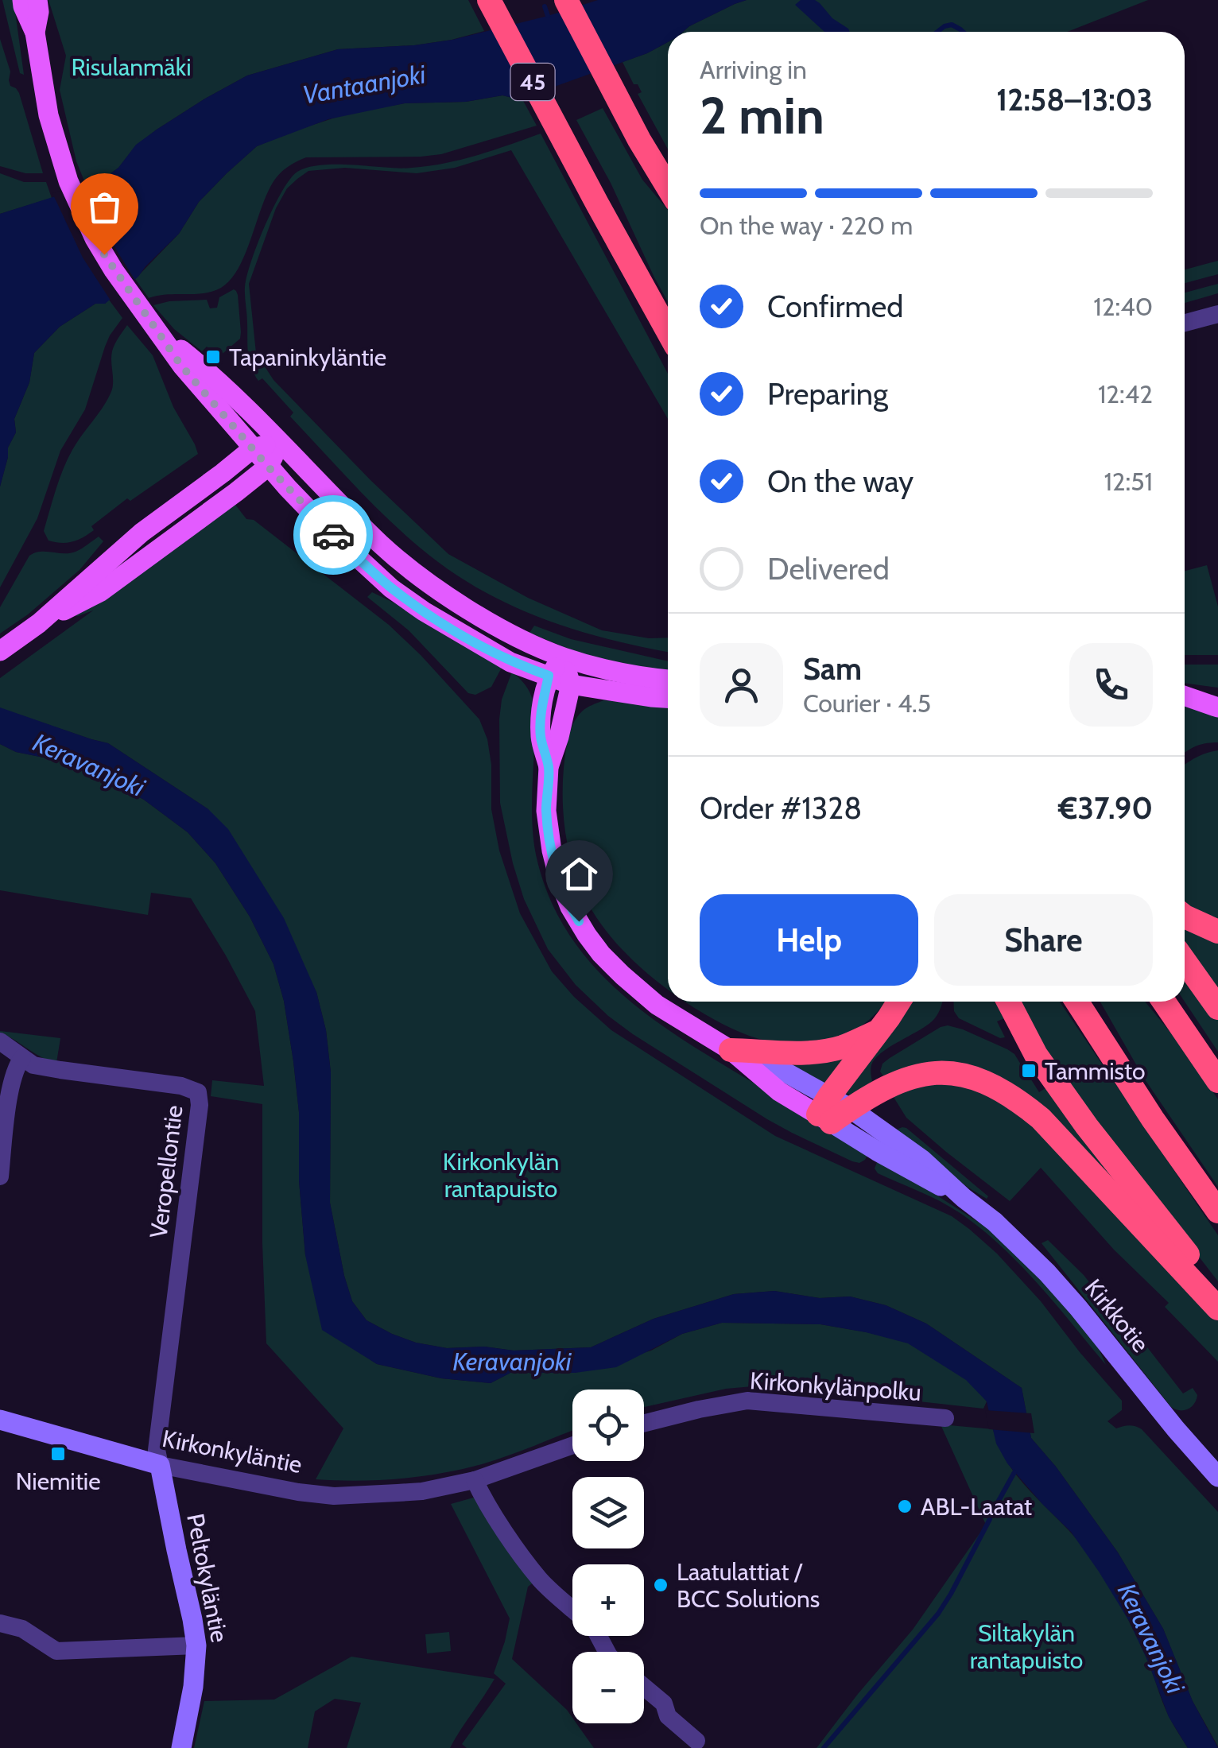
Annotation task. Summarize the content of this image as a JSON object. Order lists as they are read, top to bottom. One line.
{"streets":{"highway":["45"],"main road":["Kirkkotie"],"street":["Veropellontie","Kirkonkylänpolku","Kirkonkyläntie","Peltokyläntie"]},"crossings":[["Veropellontie","Kirkonkyläntie"],["Veropellontie","Peltokyläntie"],["Kirkonkyläntie","Peltokyläntie"]],"water":["Vantaanjoki","Keravanjoki"],"parks":["Risulanmäki","Kirkonkylän rantapuisto","Siltakylän rantapuisto"],"places":{"transit":["Tapaninkyläntie","Tammisto","Niemitie"],"other":["ABL-Laatat","Laatulattiat / BCC Solutions"]},"page":{"heading":["2 min","Arriving in","12:58–13:03"],"panel":["Sam","Courier · 4.5","Order #1328","€37.90"],"bar":"On the way · 220 m","list":[["Confirmed","12:40"],["Preparing","12:42"],["On the way","12:51"],"Delivered"],"buttons":["Help","Share"],"map_buttons":["+","−"]}}
